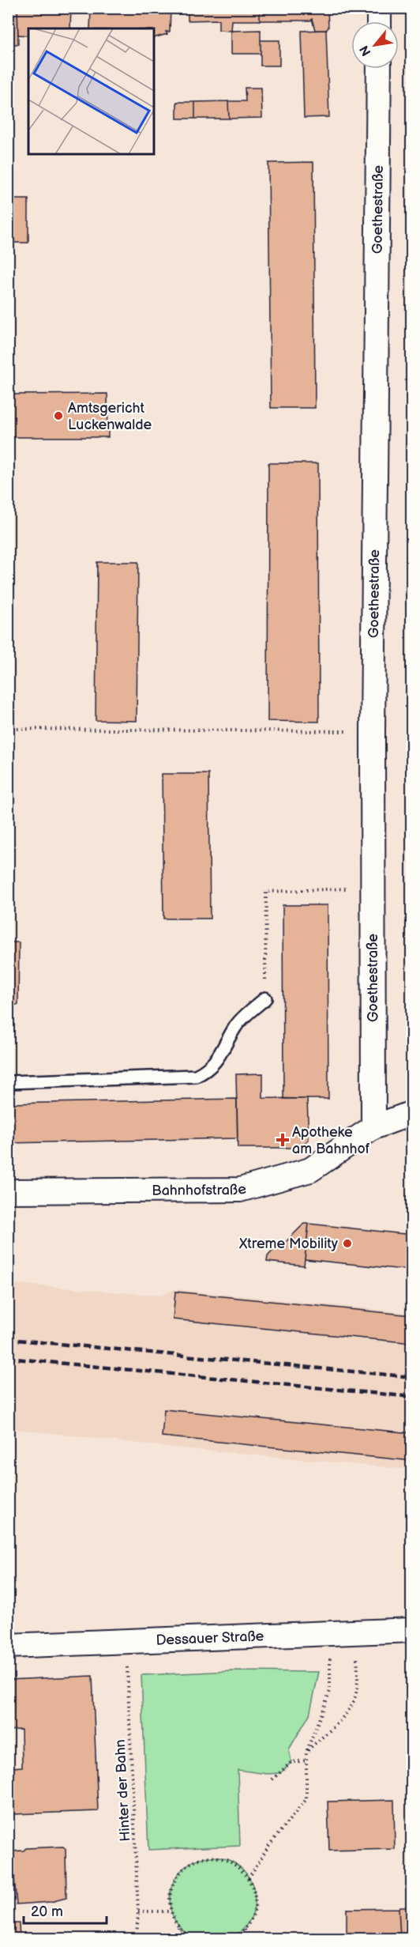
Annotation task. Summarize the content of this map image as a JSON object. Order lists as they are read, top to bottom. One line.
{"streets":{"street":["Goethestraße","Bahnhofstraße","Dessauer Straße"],"path":["Hinter der Bahn"]},"crossings":[["Goethestraße","Bahnhofstraße"],["Dessauer Straße","Hinter der Bahn"]],"places":{"other":["Amtsgericht Luckenwalde","Xtreme Mobility"],"health":["Apotheke am Bahnhof"]},"scale_bar":"20 m","north":"bottom left"}
